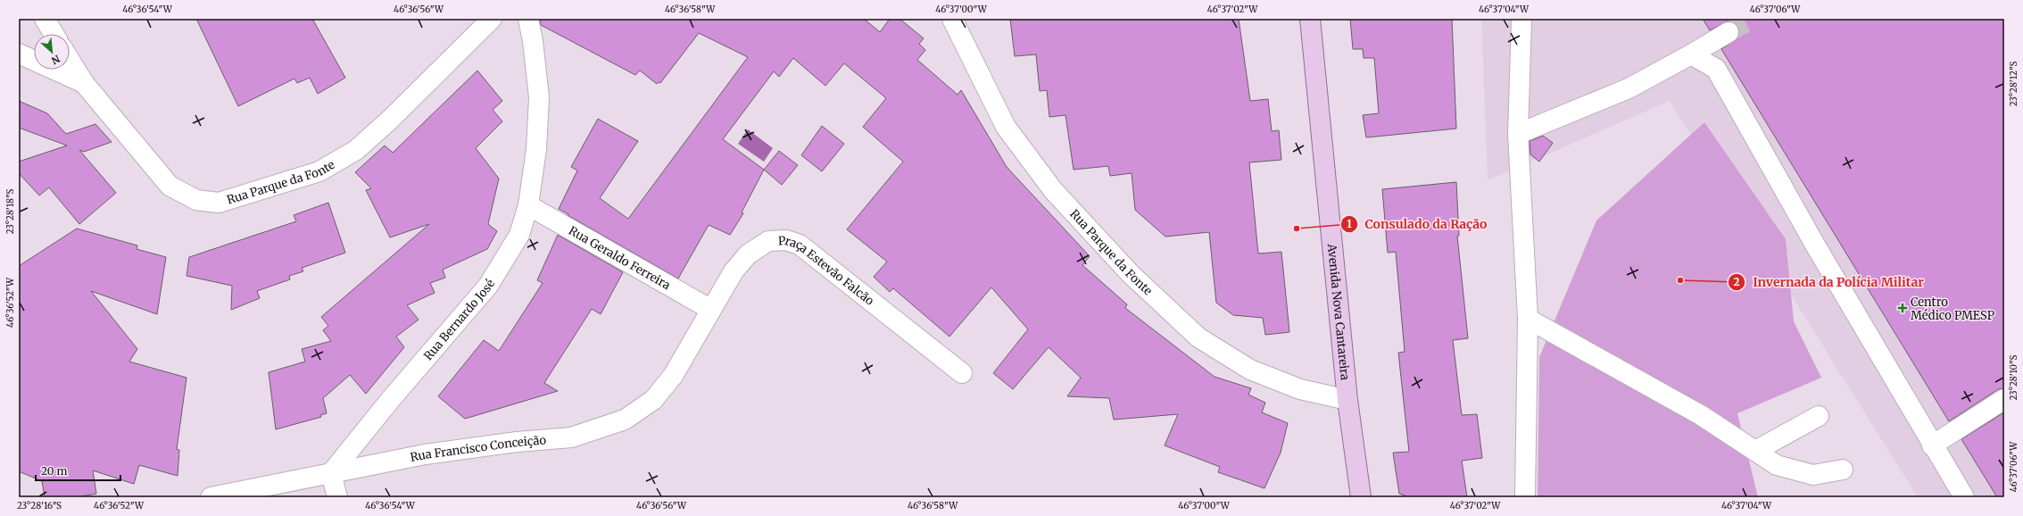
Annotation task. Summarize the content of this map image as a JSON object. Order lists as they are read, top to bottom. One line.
{"streets":{"main road":["Avenida Nova Cantareira"],"street":["Rua Parque da Fonte","Rua Geraldo Ferreira","Praça Estevão Falcão","Rua Bernardo José","Rua Francisco Conceição"]},"crossings":[["Rua Parque da Fonte","Avenida Nova Cantareira"],["Rua Geraldo Ferreira","Praça Estevão Falcão"],["Rua Geraldo Ferreira","Rua Bernardo José"],["Praça Estevão Falcão","Rua Francisco Conceição"],["Rua Bernardo José","Rua Francisco Conceição"]],"places":{"other":["Consulado da Ração","Invernada da Polícia Militar"],"health":["Centro Médico PMESP"]},"scale_bar":"20 m","north":"bottom right","coordinates":["46°36'54\"W","46°36'56\"W","46°36'58\"W","46°37'00\"W","46°37'02\"W","46°37'04\"W","46°37'06\"W","23°28'12\"S","23°28'18\"S","46°36'52\"W","23°28'10\"S","23°28'16\"S"]}
